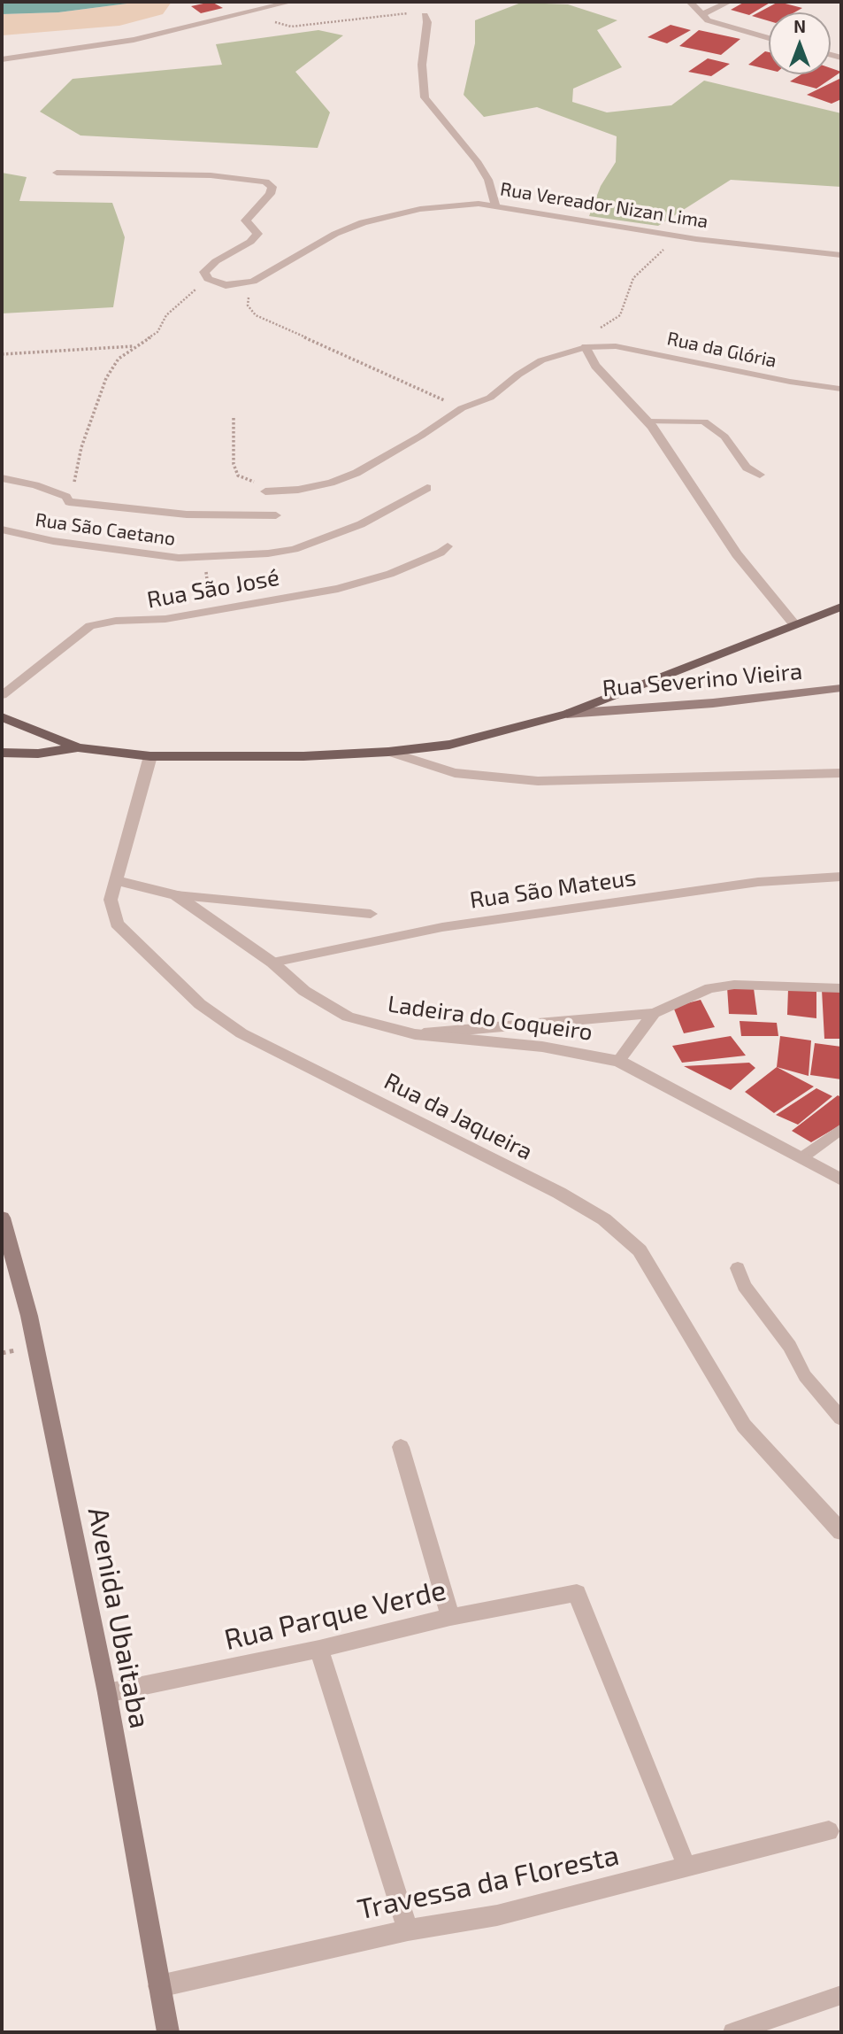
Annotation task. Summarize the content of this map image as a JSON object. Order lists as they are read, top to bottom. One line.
{"streets":{"main road":["Rua Severino Vieira","Avenida Ubaitaba"],"street":["Rua Vereador Nizan Lima","Ladeira do Coqueiro","Rua da Jaqueira","Rua Parque Verde","Travessa da Floresta"],"lane":["Rua da Glória","Rua São Caetano","Rua São José","Rua São Mateus"]},"crossings":[["Rua São Caetano","Rua São José"],["Rua São Mateus","Ladeira do Coqueiro"],["Ladeira do Coqueiro","Rua da Jaqueira"],["Rua Parque Verde","Avenida Ubaitaba"],["Avenida Ubaitaba","Travessa da Floresta"]],"north":"top"}
